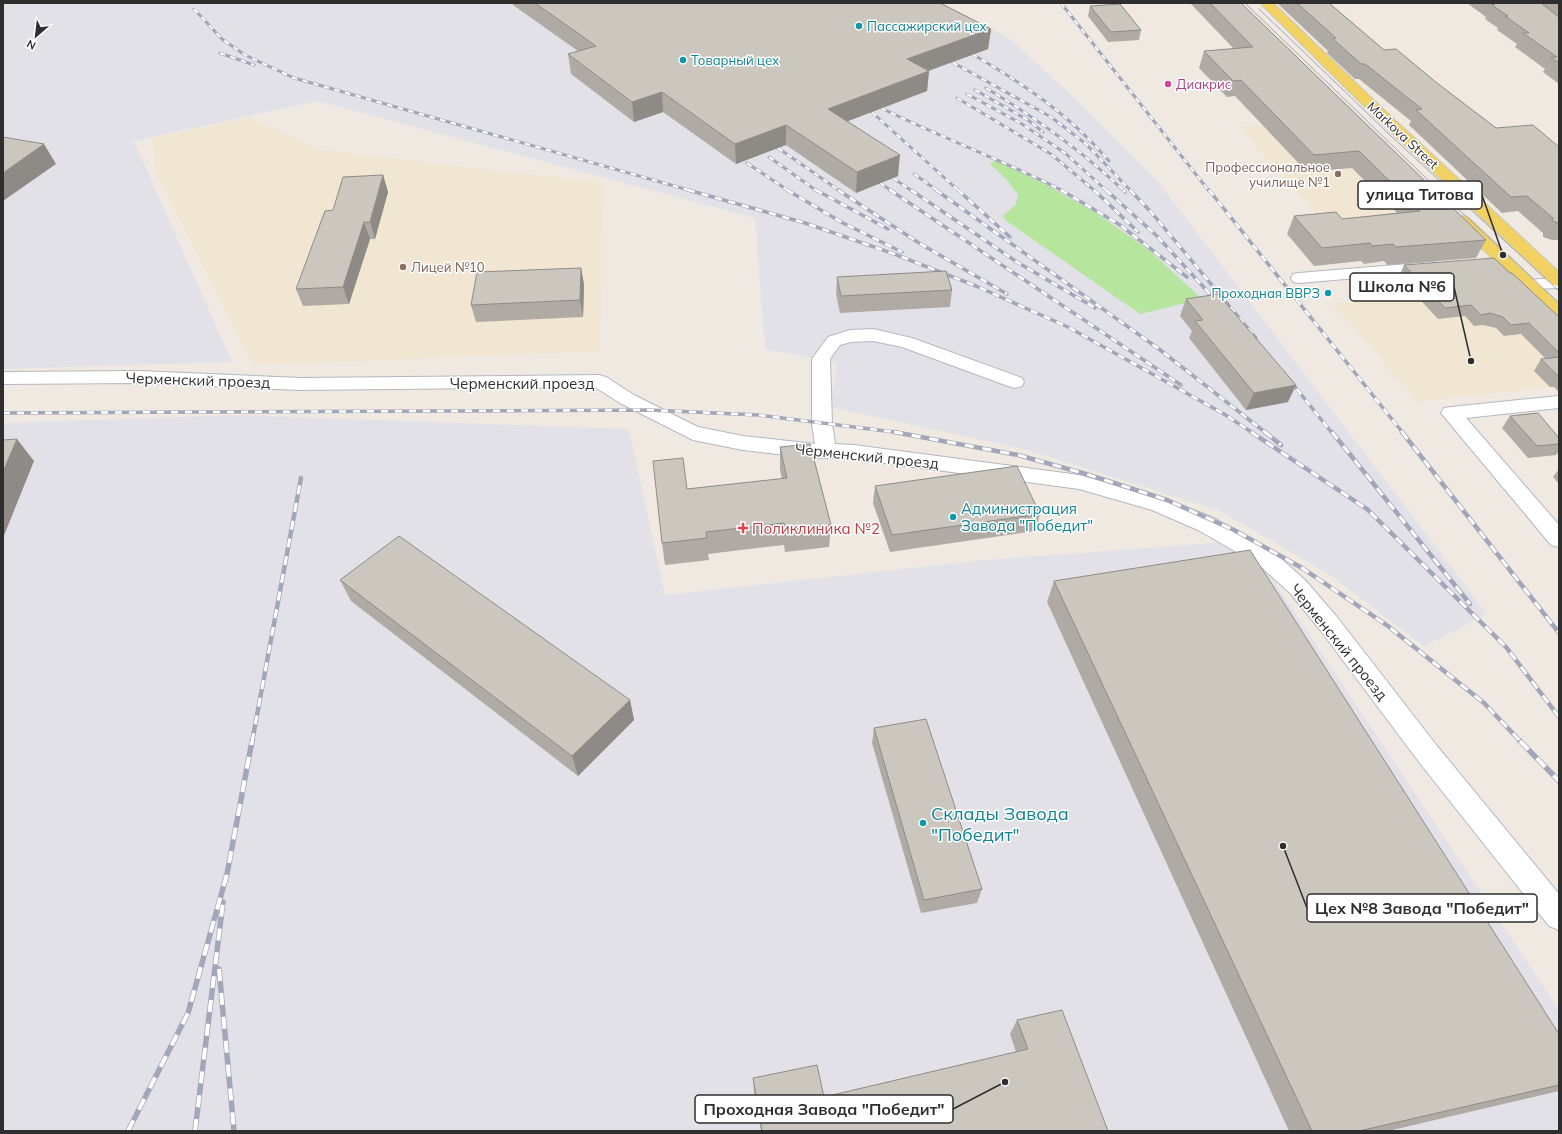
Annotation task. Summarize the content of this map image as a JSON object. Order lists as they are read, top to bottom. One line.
{"streets":{"main road":["Markova Street"],"street":["Черменский проезд"]},"places":{"other":["Пассажирский цех","Товарный цех","Диакрис","Профессиональное училище №1","улица Титова","Лицей №10","Проходная ВВРЗ","Школа №6","Администрация Завода \"Победит\"","Склады Завода \"Победит\"","Цех №8 Завода \"Победит\"","Проходная Завода \"Победит\""],"health":["Поликлиника №2"]},"north":"bottom left"}
